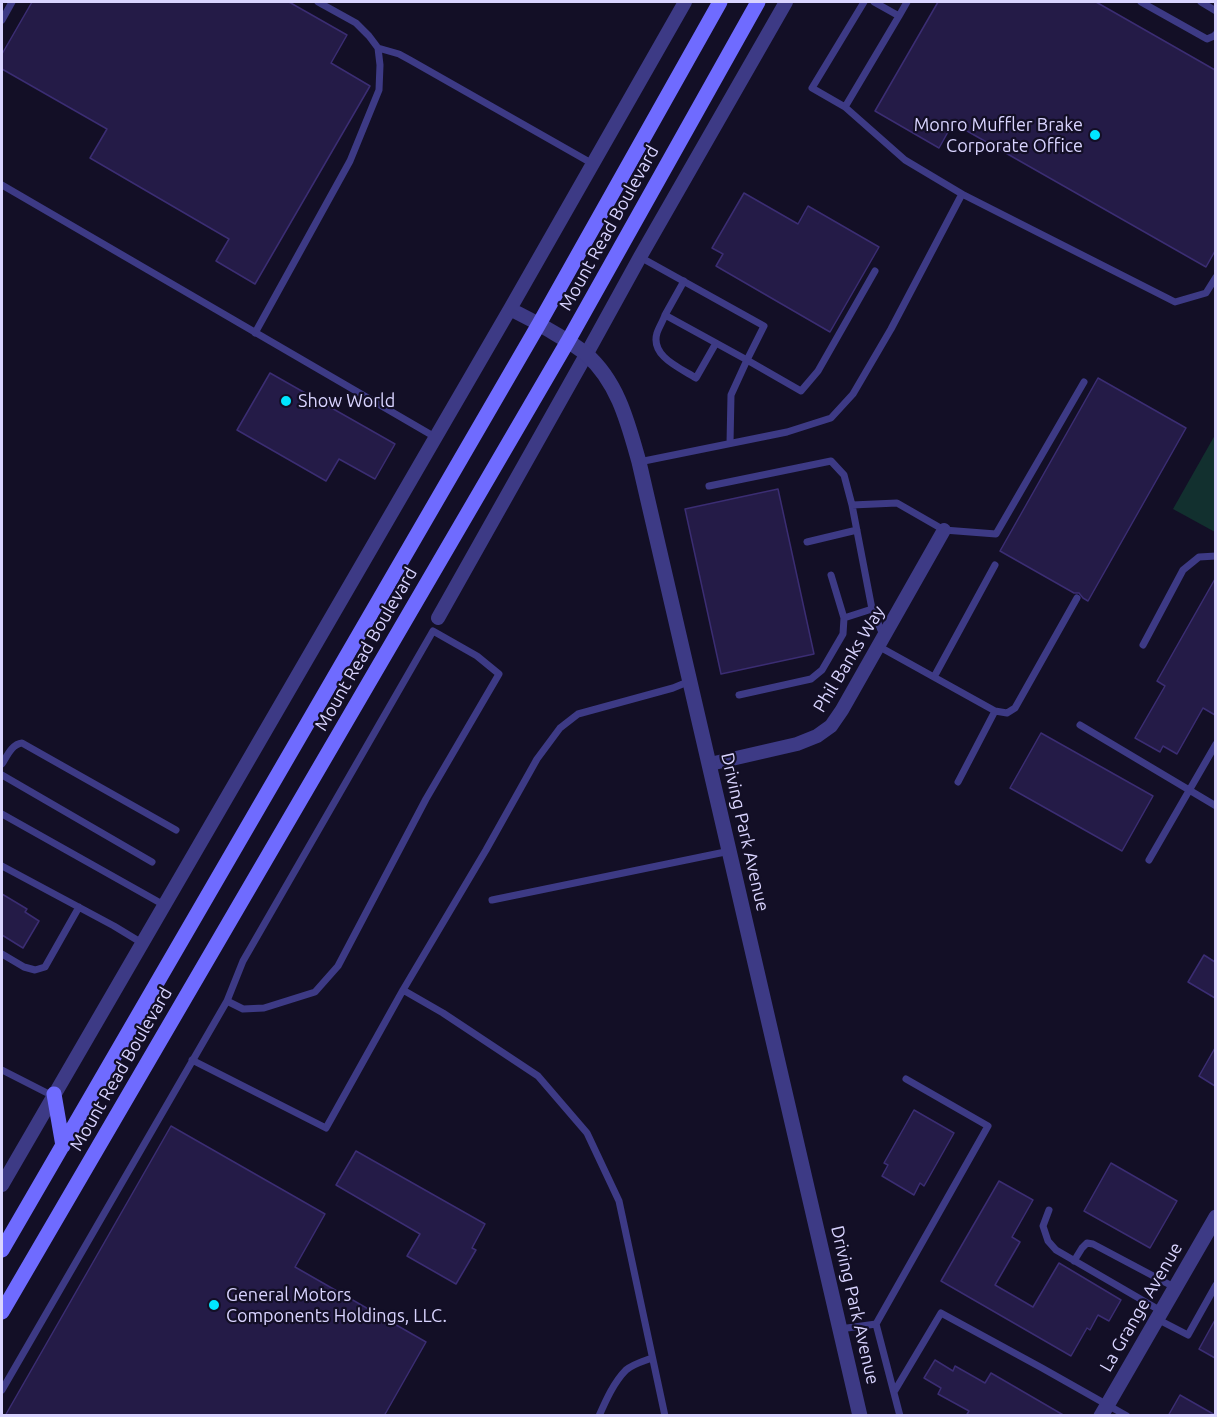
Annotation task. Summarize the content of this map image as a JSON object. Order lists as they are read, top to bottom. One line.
{"streets":{"main road":["Mount Read Boulevard"],"street":["Phil Banks Way","Driving Park Avenue","La Grange Avenue"]},"crossings":[["Mount Read Boulevard","Driving Park Avenue"],["Phil Banks Way","Driving Park Avenue"]],"places":["Monro Muffler Brake Corporate Office","Show World","General Motors Components Holdings, LLC."]}
